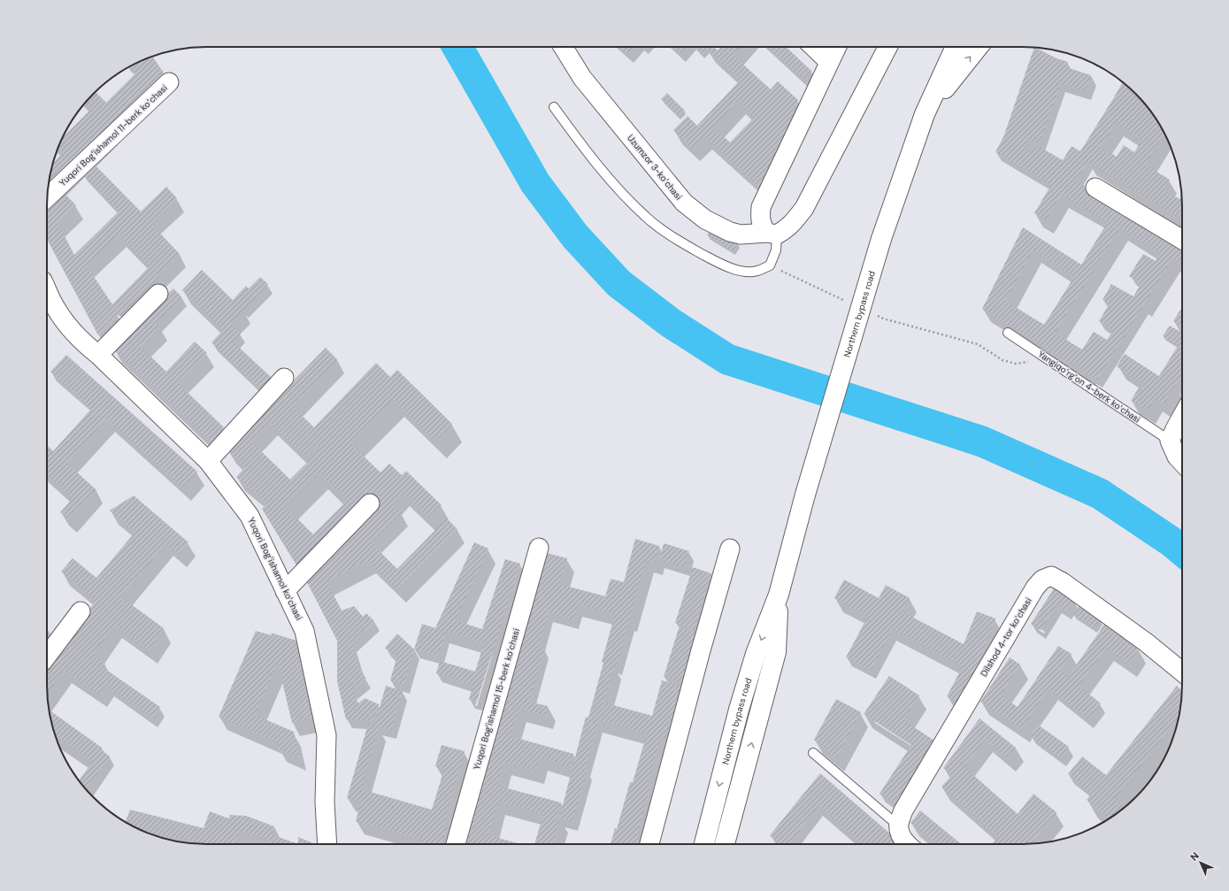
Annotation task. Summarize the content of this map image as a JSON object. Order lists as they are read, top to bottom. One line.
{"streets":{"main road":["Northern bypass road"],"street":["Yuqori Bogʻishamol 11-berk koʻchasi","Uzumzor 3-koʻchasi","Yuqori Bogʻishamol koʻchasi","Dilshod 4-tor koʻchasi","Yuqori Bogʻishamol 15-berk koʻchasi"],"lane":["Yangiqoʻrgʻon 4-berk koʻchasi"]},"north":"top left"}
